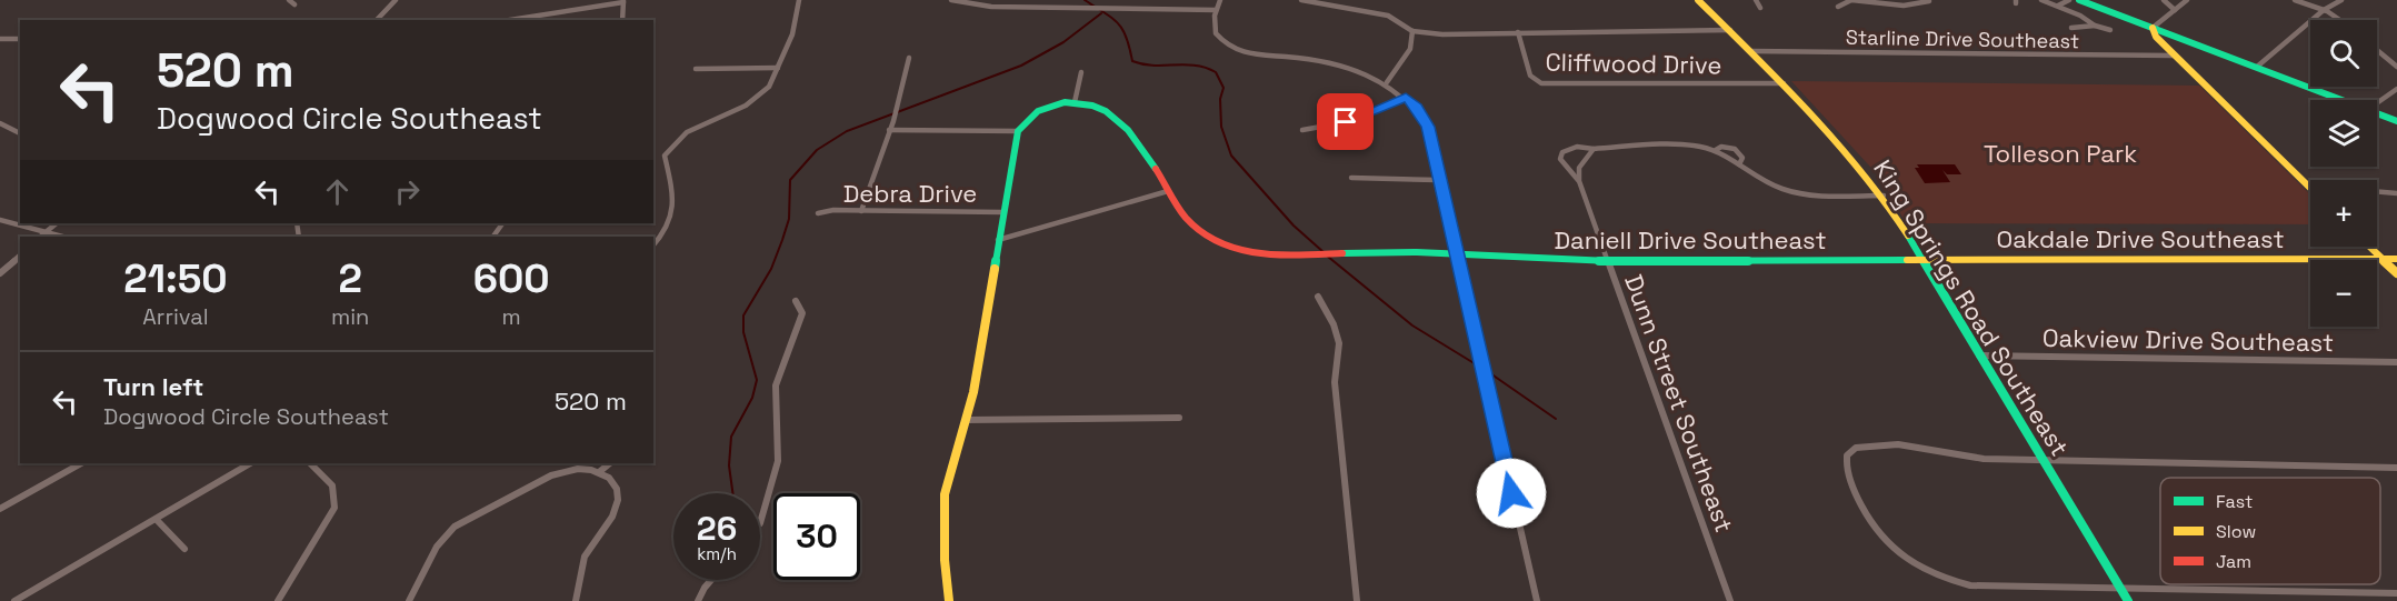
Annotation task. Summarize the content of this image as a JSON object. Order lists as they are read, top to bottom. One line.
{"streets":{"street":["Starline Drive Southeast","Cliffwood Drive","Debra Drive","Oakdale Drive Southeast","Daniell Drive Southeast","King Springs Road Southeast","Oakview Drive Southeast","Dunn Street Southeast"]},"crossings":[["Starline Drive Southeast","King Springs Road Southeast"],["Cliffwood Drive","King Springs Road Southeast"],["Oakdale Drive Southeast","Daniell Drive Southeast"],["Oakdale Drive Southeast","King Springs Road Southeast"],["Daniell Drive Southeast","King Springs Road Southeast"],["Daniell Drive Southeast","Dunn Street Southeast"],["King Springs Road Southeast","Oakview Drive Southeast"],["King Springs Road Southeast","Dunn Street Southeast"]],"parks":["Tolleson Park"],"legend":["Fast","Slow","Jam"],"page":{"map_buttons":["+","−"],"turn":["520 m","Dogwood Circle Southeast"],"eta":["21:50","Arrival","2","min","600","m"],"list":[{"name":"Turn left","note":"Dogwood Circle Southeast","value":"520 m"}],"speed":"26 km/h","limit":"30"}}
